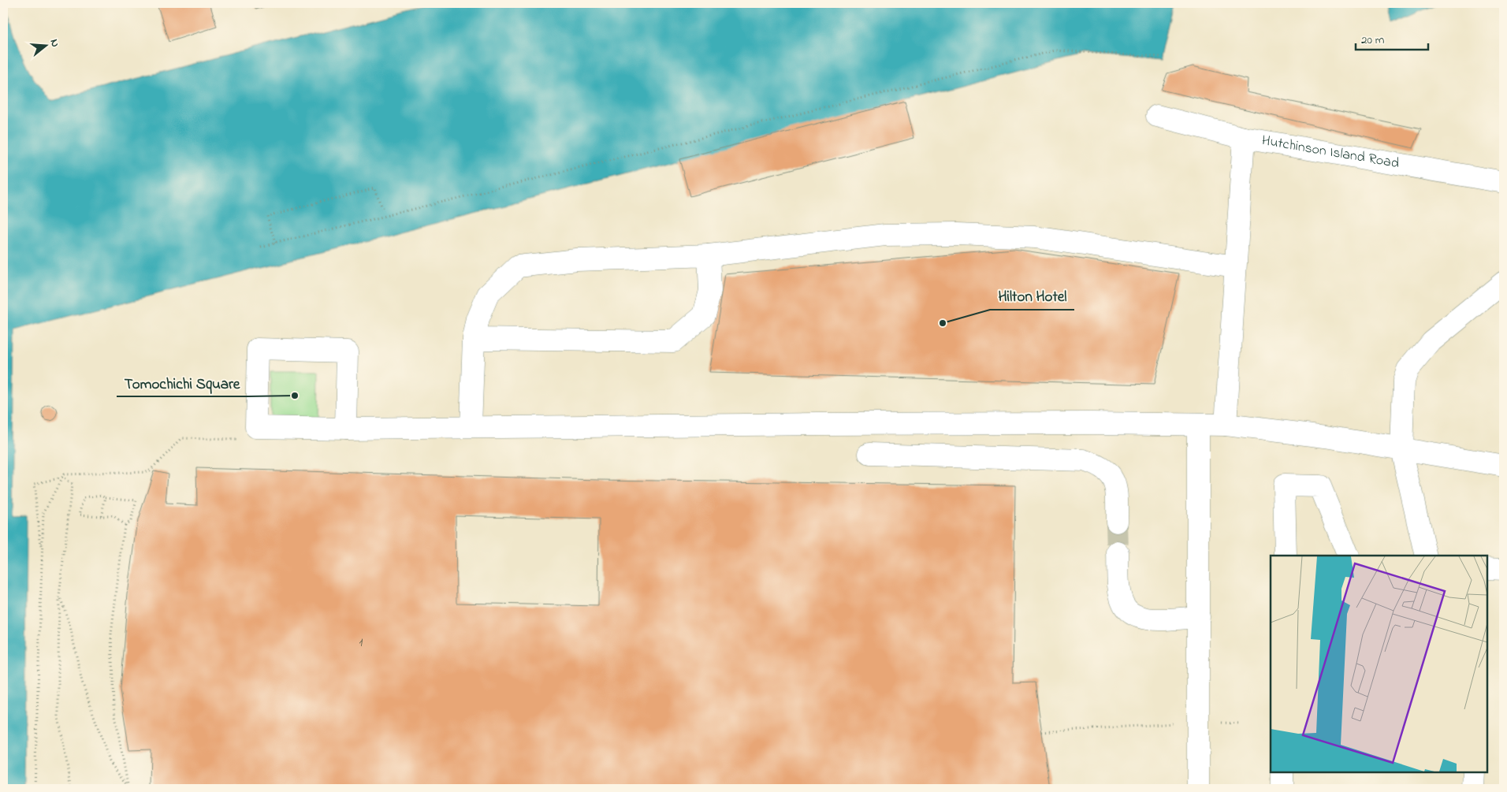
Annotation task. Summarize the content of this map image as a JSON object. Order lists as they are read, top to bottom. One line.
{"streets":{"street":["Hutchinson Island Road"]},"places":["Hilton Hotel","Tomochichi Square"],"house_numbers":["1"],"scale_bar":"20 m","north":"right"}
